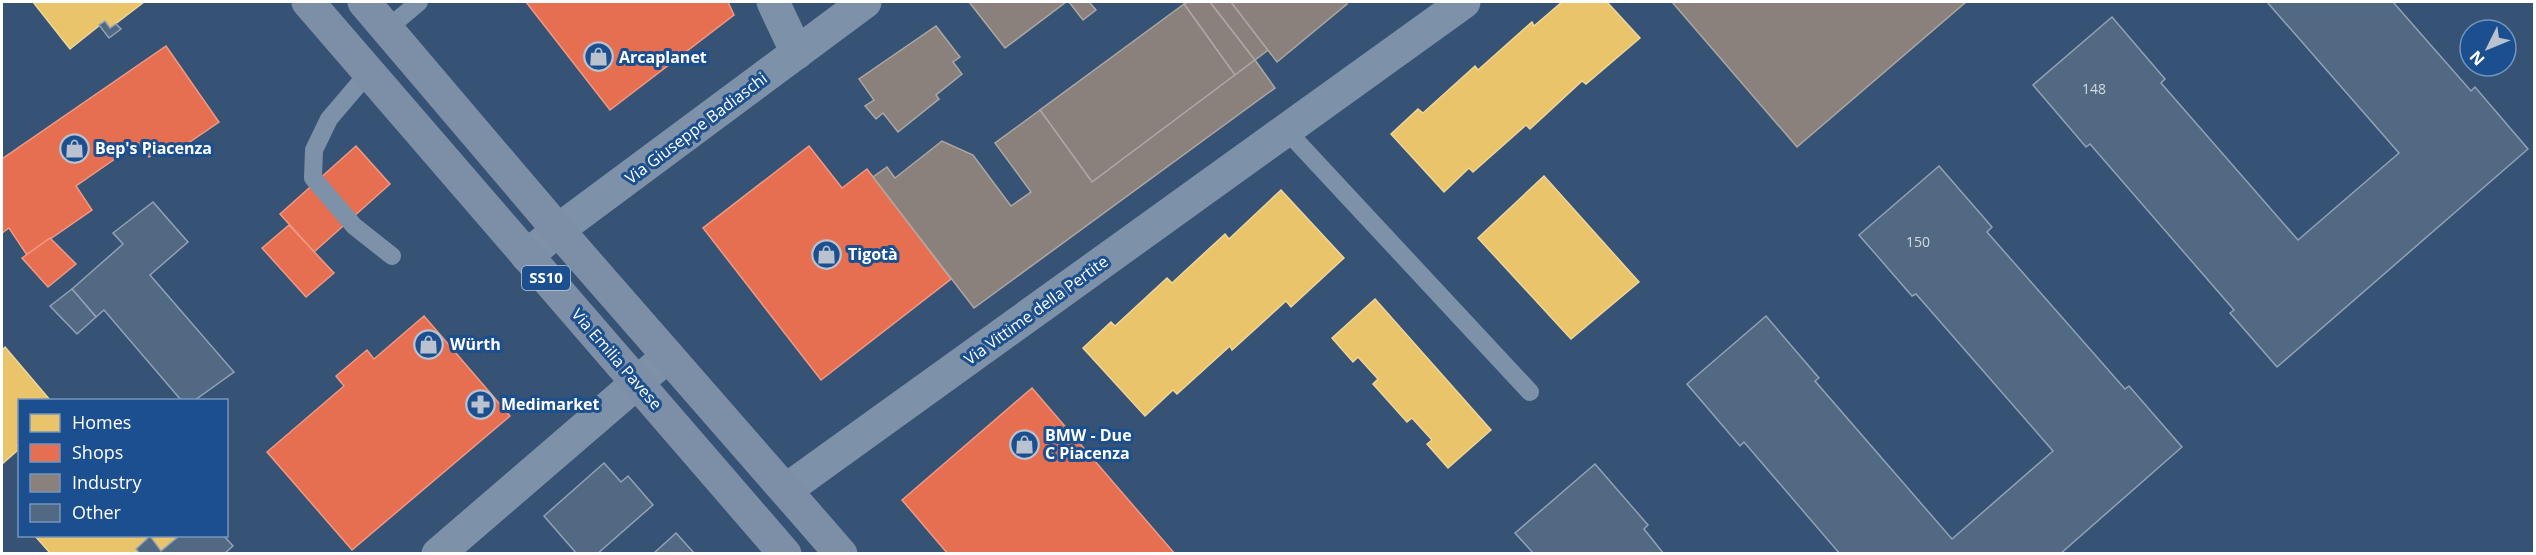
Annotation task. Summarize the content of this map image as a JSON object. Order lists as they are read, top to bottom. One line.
{"streets":{"main road":["SS10","Via Emilia Pavese"],"street":["Via Giuseppe Badiaschi","Via Vittime della Pertite"]},"crossings":[["Via Giuseppe Badiaschi","SS10"],["Via Giuseppe Badiaschi","Via Emilia Pavese"],["SS10","Via Vittime della Pertite"]],"places":{"shop":["Arcaplanet","Bep's Piacenza","Tigotà","Würth","BMW - Due C Piacenza"],"pharmacy":["Medimarket"]},"house_numbers":["148","150"],"legend":["Homes","Shops","Industry","Other"],"north":"bottom left"}
